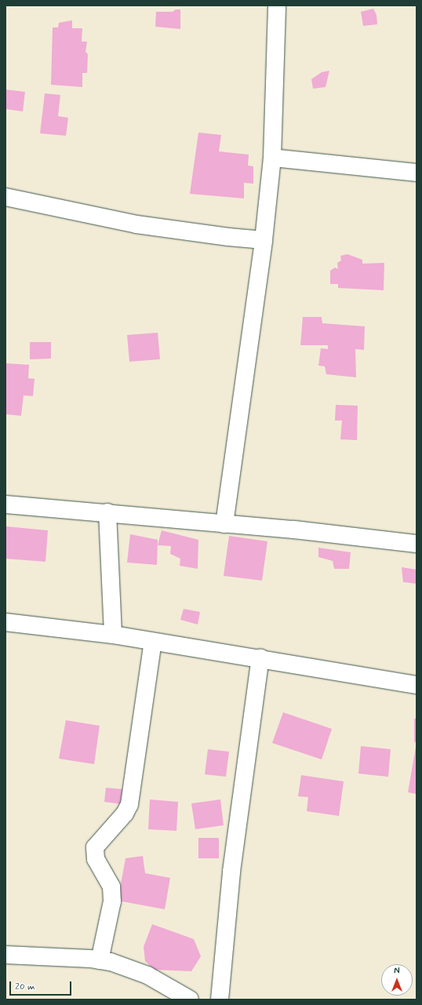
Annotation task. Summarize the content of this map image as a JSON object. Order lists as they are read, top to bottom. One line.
{"scale_bar":"20 m","north":"top"}
